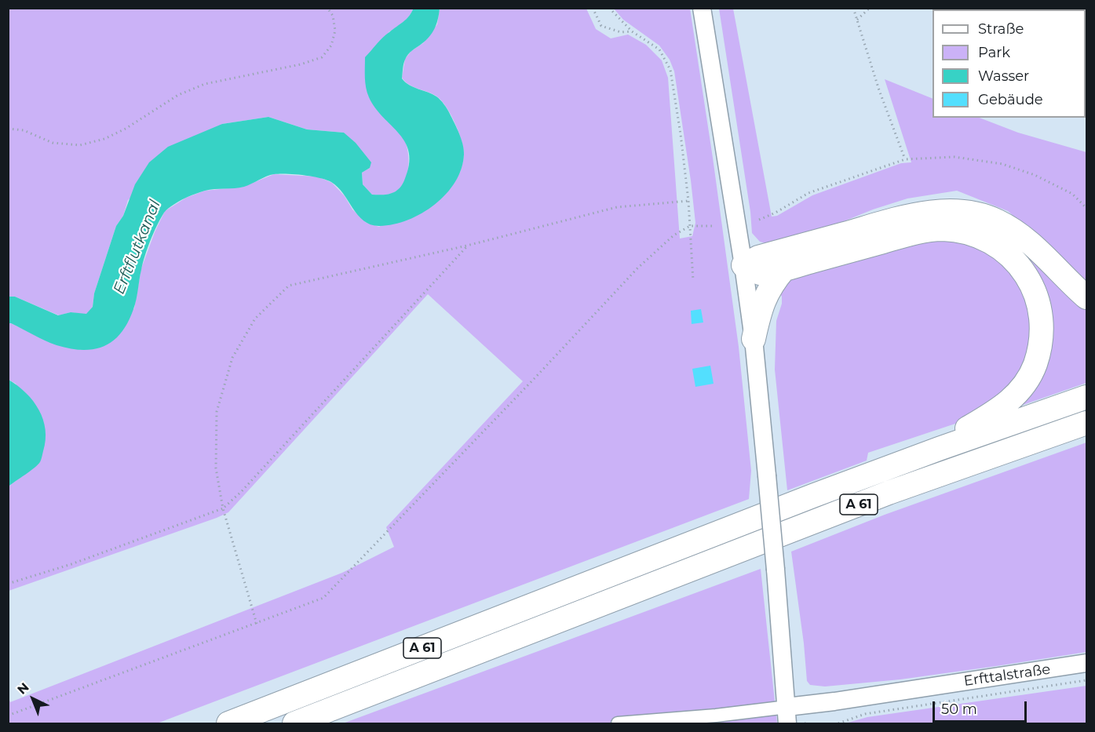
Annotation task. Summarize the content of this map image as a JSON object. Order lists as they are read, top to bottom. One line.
{"streets":{"highway":["A 61"],"main road":["Erfttalstraße"]},"water":["Erftflutkanal"],"legend":["Straße","Park","Wasser","Gebäude"],"scale_bar":"50 m","north":"top left"}
